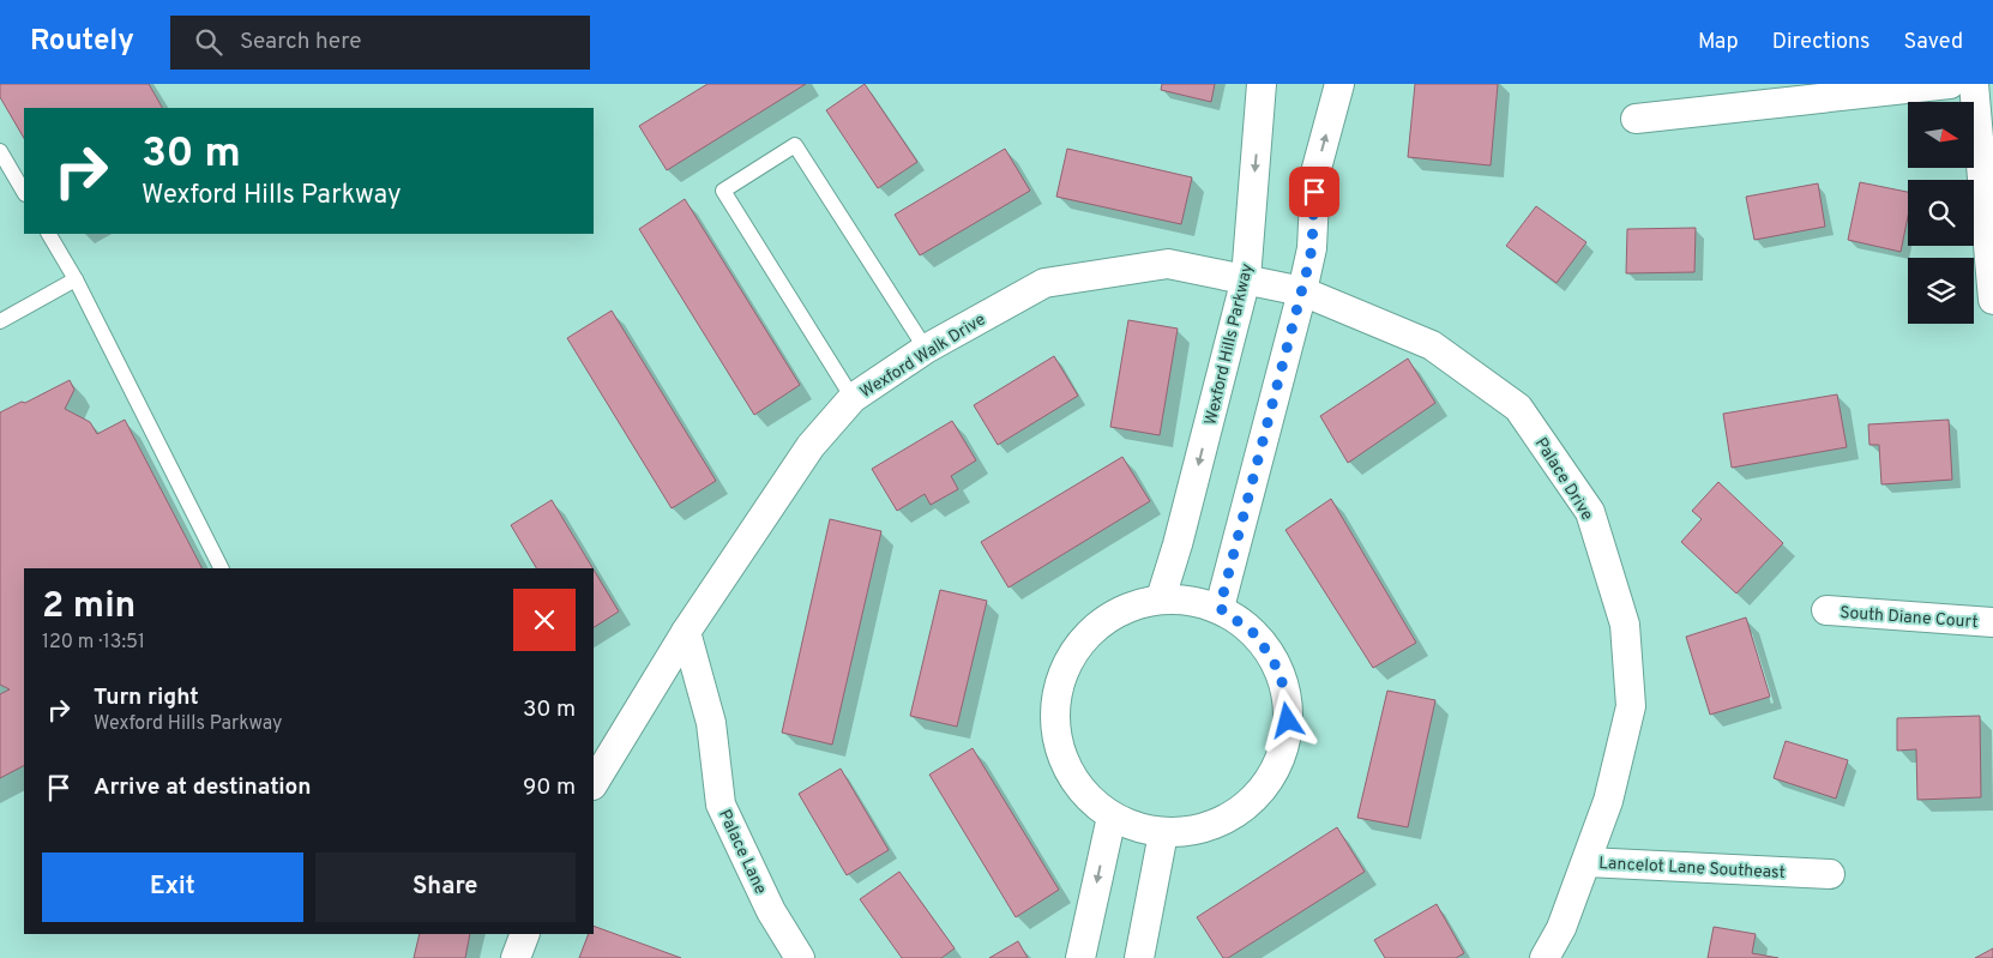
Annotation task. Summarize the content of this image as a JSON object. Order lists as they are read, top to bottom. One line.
{"streets":{"street":["Wexford Hills Parkway","Wexford Walk Drive","Palace Drive","South Diane Court","Palace Lane","Lancelot Lane Southeast"]},"crossings":[["Wexford Hills Parkway","Wexford Walk Drive"],["Wexford Walk Drive","Palace Drive"],["Wexford Walk Drive","Palace Lane"],["Palace Drive","Lancelot Lane Southeast"]],"north":"right","page":{"header":"Routely","search":"Search here","nav":["Map","Directions","Saved"],"turn":["30 m","Wexford Hills Parkway"],"heading":["2 min","120 m · 13:51"],"list":[{"name":"Turn right","note":"Wexford Hills Parkway","value":"30 m"},{"name":"Arrive at destination","value":"90 m"}],"buttons":["Exit","Share"]}}
